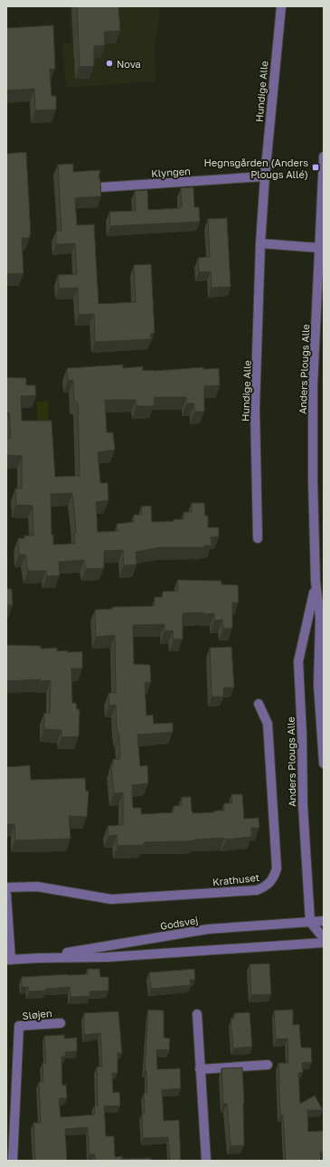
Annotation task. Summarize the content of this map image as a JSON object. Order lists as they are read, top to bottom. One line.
{"streets":{"street":["Hundige Alle","Klyngen","Anders Plougs Alle","Krathuset","Godsvej","Sløjen"]},"crossings":[["Hundige Alle","Klyngen"],["Anders Plougs Alle","Godsvej"]],"places":{"other":["Nova"],"transit":["Hegnsgården (Anders Plougs Allé)"]}}
